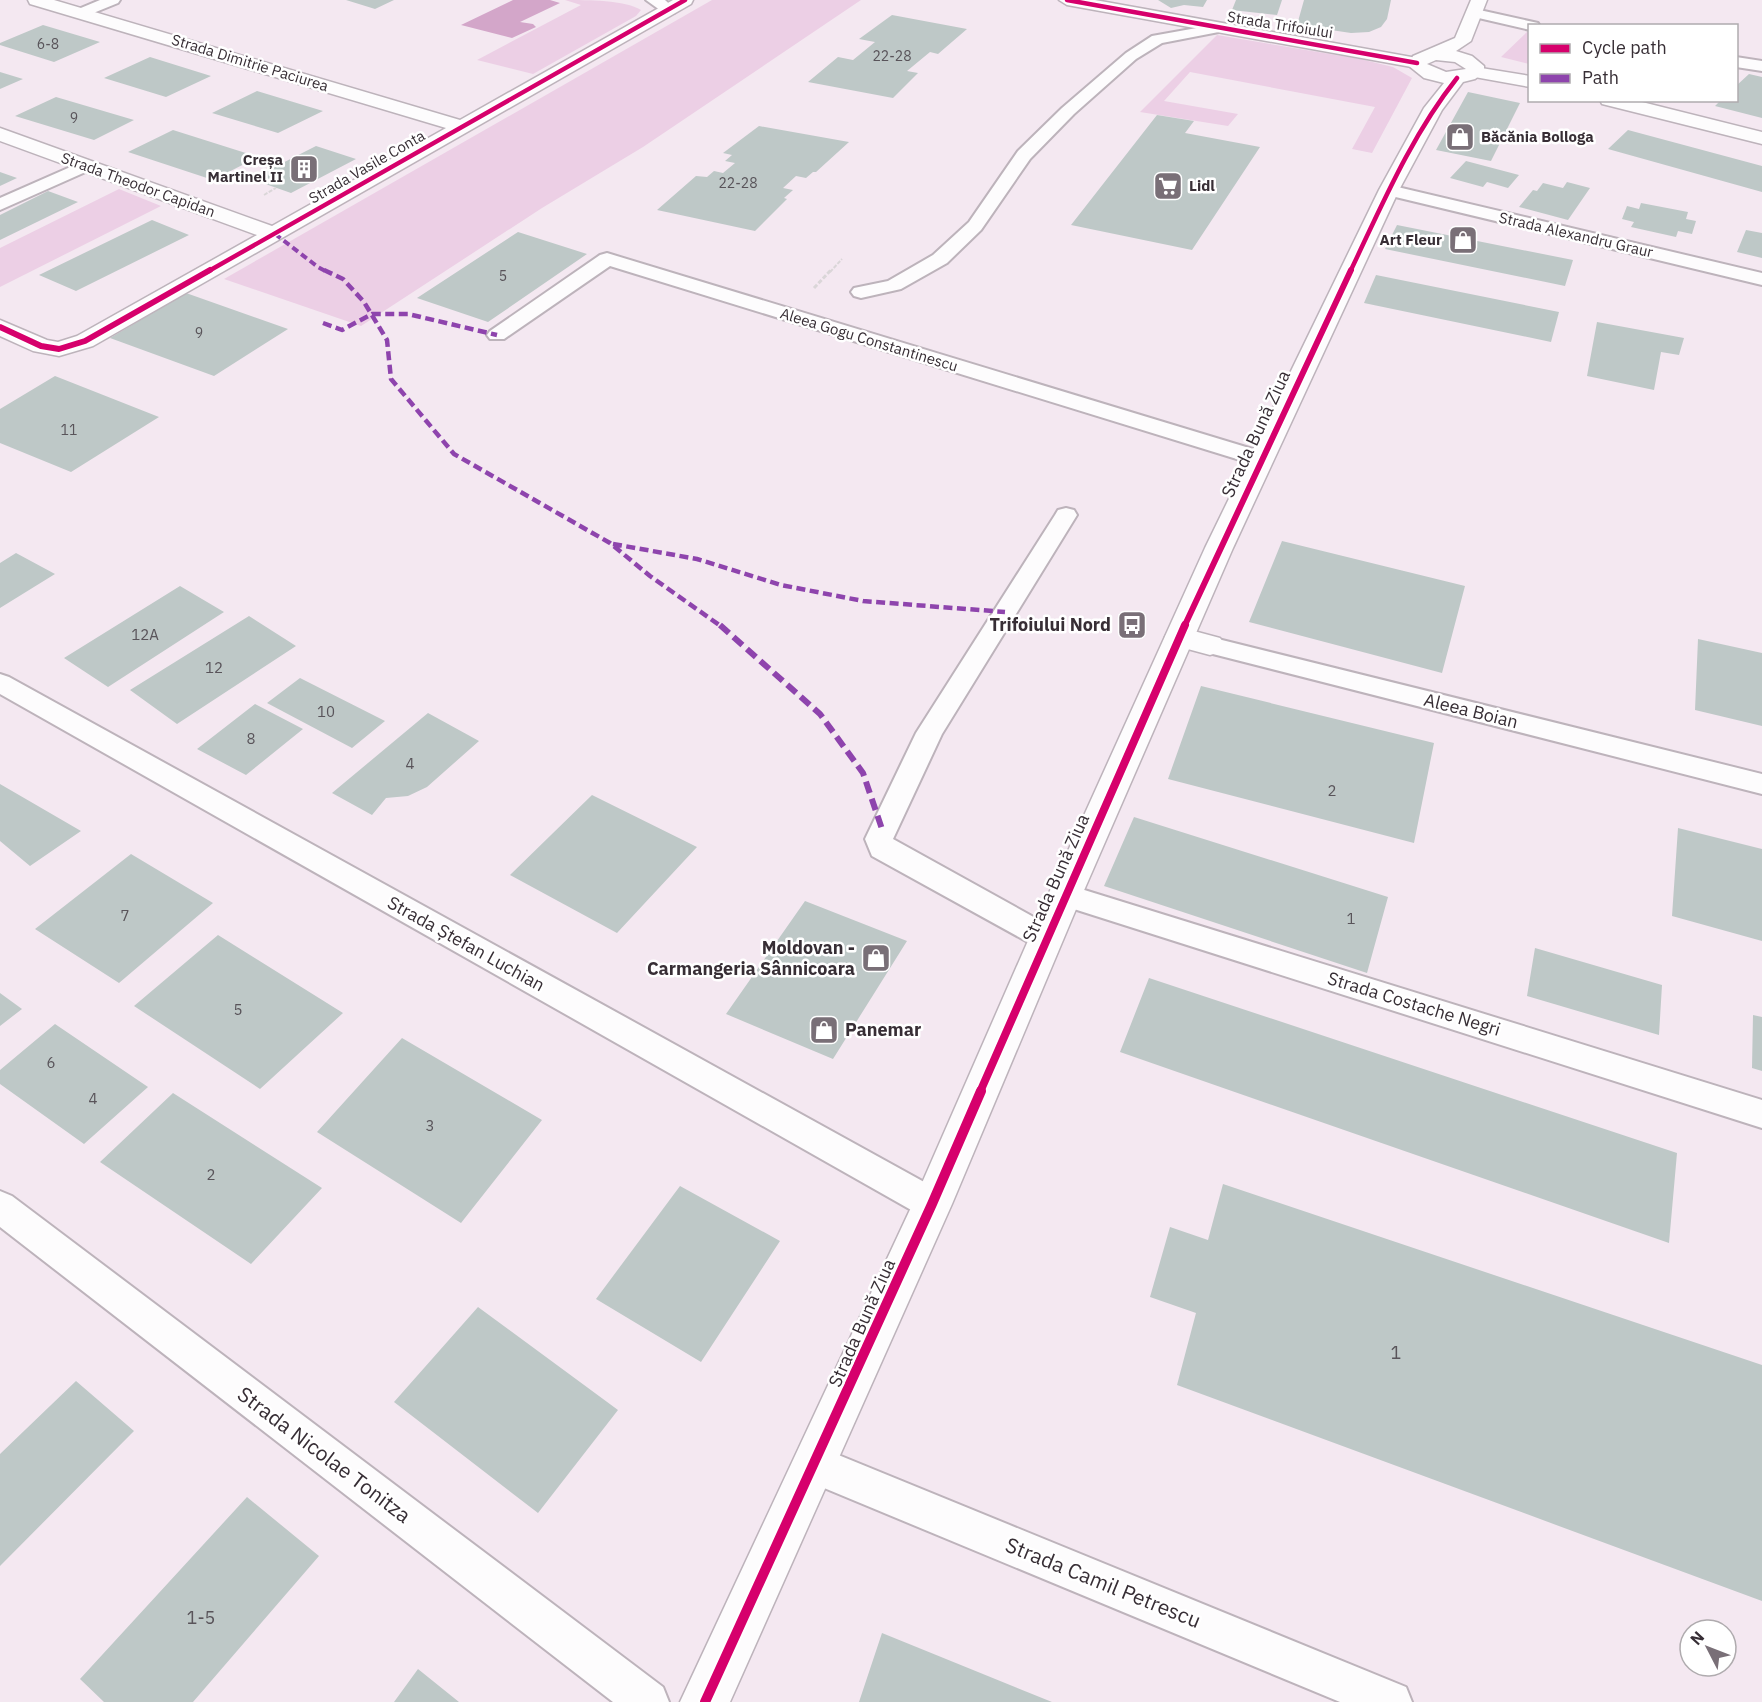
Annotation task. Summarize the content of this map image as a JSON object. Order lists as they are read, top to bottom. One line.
{"streets":{"street":["Strada Trifoiului","Strada Dimitrie Paciurea","Strada Vasile Conta","Strada Theodor Capidan","Strada Bună Ziua"],"lane":["Strada Alexandru Graur","Aleea Gogu Constantinescu","Aleea Boian","Strada Ștefan Luchian","Strada Costache Negri","Strada Nicolae Tonitza","Strada Camil Petrescu"]},"crossings":[["Strada Trifoiului","Strada Bună Ziua"],["Strada Dimitrie Paciurea","Strada Vasile Conta"],["Strada Vasile Conta","Strada Theodor Capidan"],["Strada Alexandru Graur","Strada Bună Ziua"],["Aleea Gogu Constantinescu","Strada Bună Ziua"],["Strada Bună Ziua","Aleea Boian"],["Strada Bună Ziua","Strada Ștefan Luchian"],["Strada Bună Ziua","Strada Costache Negri"],["Strada Bună Ziua","Strada Camil Petrescu"]],"places":{"shop":["Băcănia Bolloga","Art Fleur","Moldovan - Carmangeria Sânnicoara","Panemar"],"building":["Creșa Martinel II"],"supermarket":["Lidl"],"bus stop":["Trifoiului Nord"]},"house_numbers":["6-8","22-28","9","22-28","5","9","11","12A","12","10","8","4","2","7","1","5","6","4","3","2","1","1-5"],"legend":["Cycle path","Path"],"north":"top left"}
